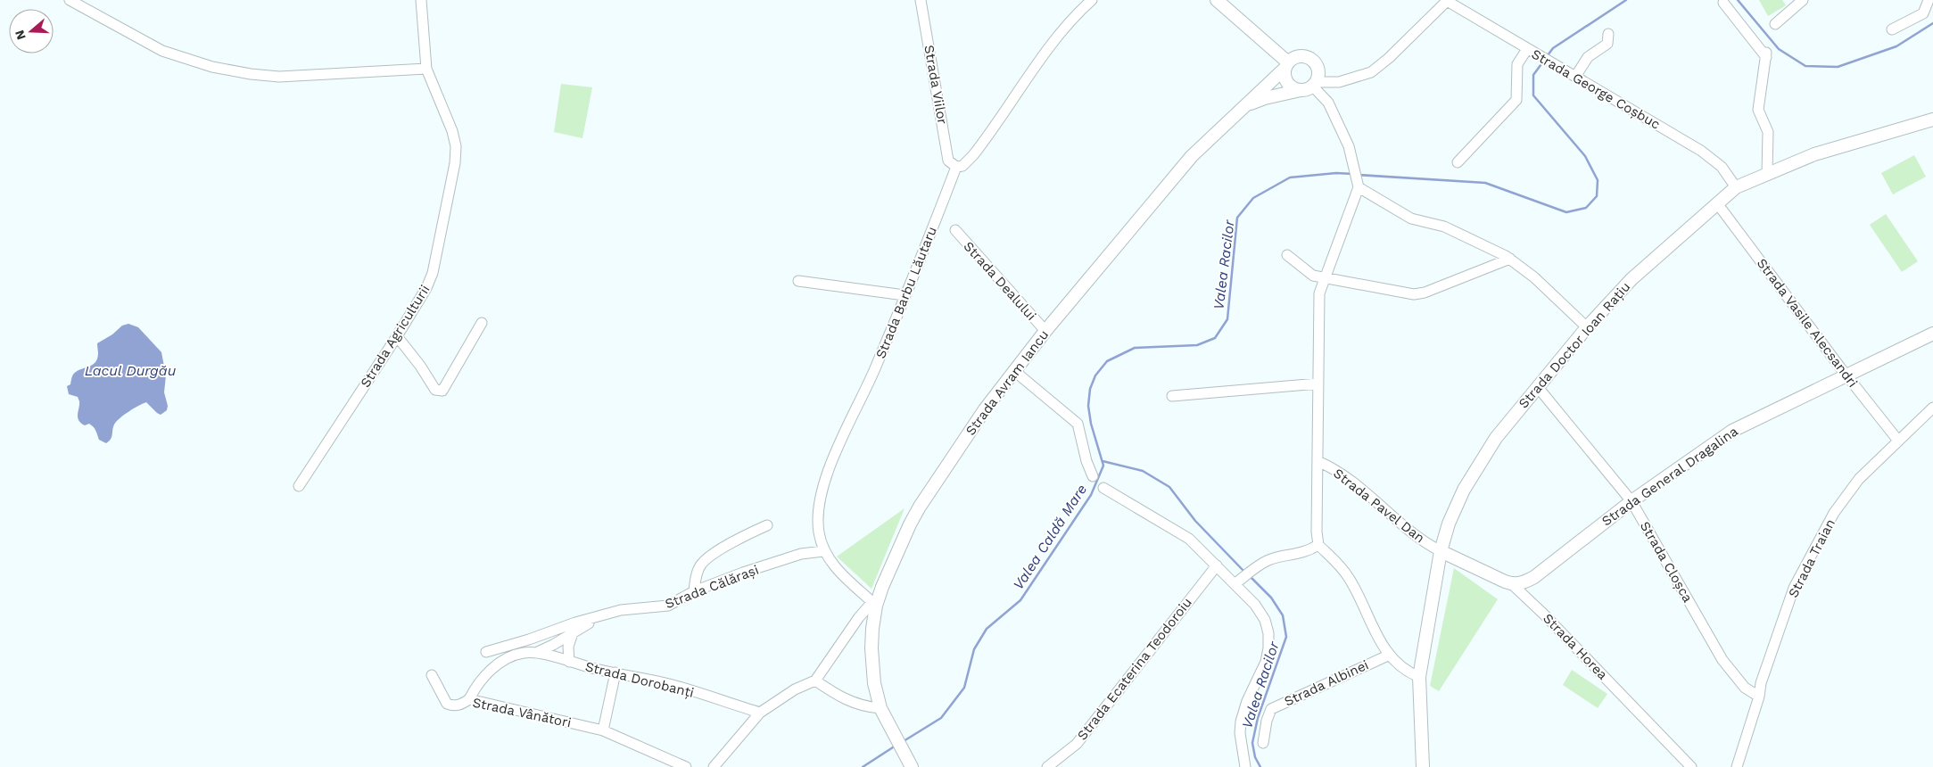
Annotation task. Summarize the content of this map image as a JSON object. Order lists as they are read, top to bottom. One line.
{"streets":{"main road":["Strada Doctor Ioan Rațiu","Strada Avram Iancu","Strada General Dragalina","Strada Horea"],"street":["Strada Viilor","Strada George Coșbuc","Strada Dealului","Strada Barbu Lăutaru","Strada Vasile Alecsandri","Strada Agriculturii","Strada Pavel Dan","Strada Traian","Strada Cloșca","Strada Călărași","Strada Ecaterina Teodoroiu","Strada Dorobanți","Strada Albinei","Strada Vânători"]},"crossings":[["Strada Viilor","Strada Barbu Lăutaru"],["Strada George Coșbuc","Strada Doctor Ioan Rațiu"],["Strada Dealului","Strada Avram Iancu"],["Strada Barbu Lăutaru","Strada Avram Iancu"],["Strada Barbu Lăutaru","Strada Călărași"],["Strada Vasile Alecsandri","Strada Doctor Ioan Rațiu"],["Strada Vasile Alecsandri","Strada General Dragalina"],["Strada Vasile Alecsandri","Strada Traian"],["Strada Doctor Ioan Rațiu","Strada Pavel Dan"],["Strada Doctor Ioan Rațiu","Strada Cloșca"],["Strada Doctor Ioan Rațiu","Strada Horea"],["Strada General Dragalina","Strada Cloșca"],["Strada General Dragalina","Strada Horea"],["Strada Pavel Dan","Strada Horea"],["Strada Traian","Strada Cloșca"],["Strada Călărași","Strada Dorobanți"],["Strada Dorobanți","Strada Vânători"]],"water":["Valea Racilor","Lacul Durgău","Valea Caldă Mare"],"north":"left"}
